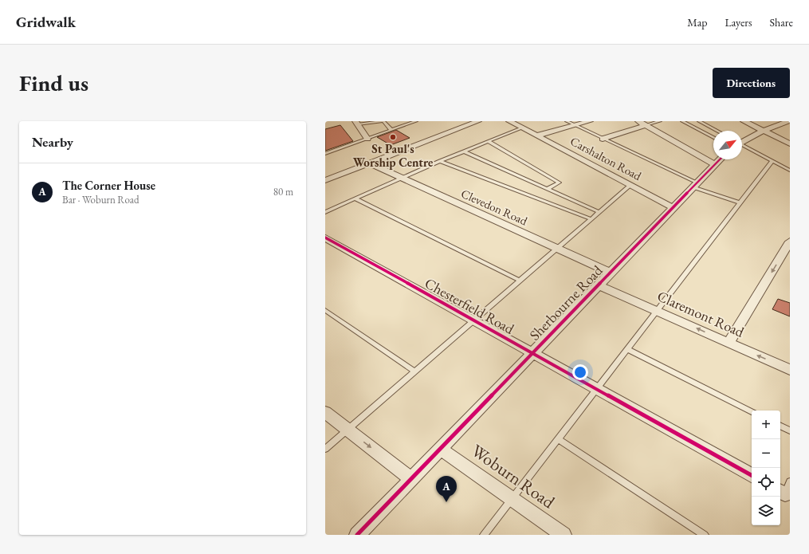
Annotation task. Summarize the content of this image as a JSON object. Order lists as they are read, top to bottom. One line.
{"streets":{"street":["Carshalton Road","Clevedon Road","Sherbourne Road","Chesterfield Road","Claremont Road","Woburn Road"]},"crossings":[["Carshalton Road","Sherbourne Road"],["Clevedon Road","Sherbourne Road"],["Sherbourne Road","Chesterfield Road"],["Sherbourne Road","Claremont Road"],["Sherbourne Road","Woburn Road"]],"one_way":["Claremont Road"],"places":["St Paul's Worship Centre"],"north":"top right","page":{"header":"Gridwalk","nav":["Map","Layers","Share"],"buttons":"Directions","title":"Find us","heading":"Nearby","list":[{"mark":"A","name":"The Corner House","note":"Bar · Woburn Road","value":"80 m"}],"map_buttons":["+","−"],"pins":"A"}}
